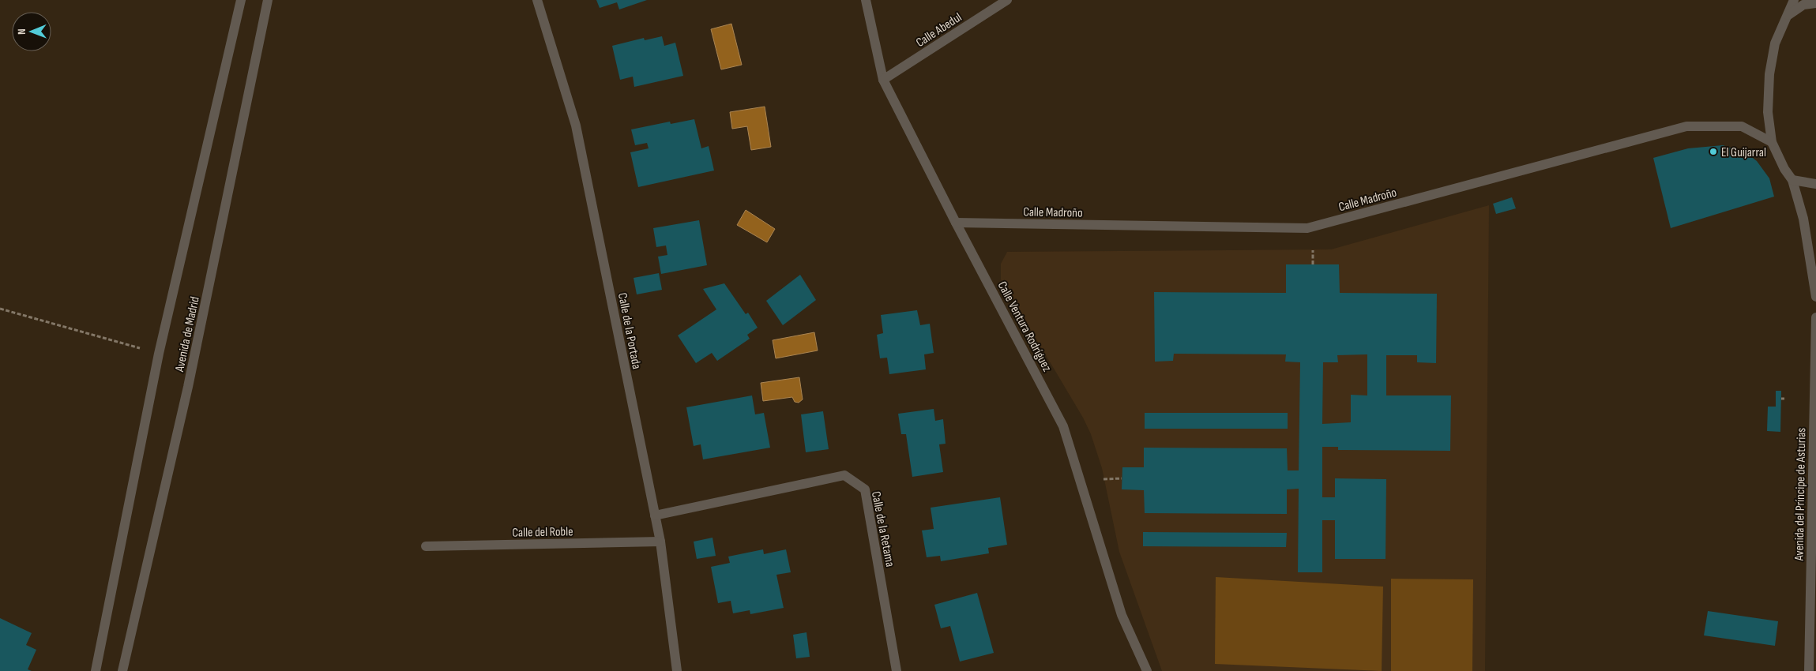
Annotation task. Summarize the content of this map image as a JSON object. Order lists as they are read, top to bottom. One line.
{"streets":{"street":["Calle Abedul","Calle Madroño","Calle Ventura Rodríguez","Calle de la Portada","Avenida de Madrid","Avenida del Príncipe de Asturias","Calle de la Retama","Calle del Roble"]},"crossings":[["Calle Abedul","Calle Ventura Rodríguez"],["Calle Madroño","Calle Ventura Rodríguez"],["Calle de la Portada","Calle de la Retama"],["Calle de la Portada","Calle del Roble"]],"places":["El Guijarral"],"north":"left"}
